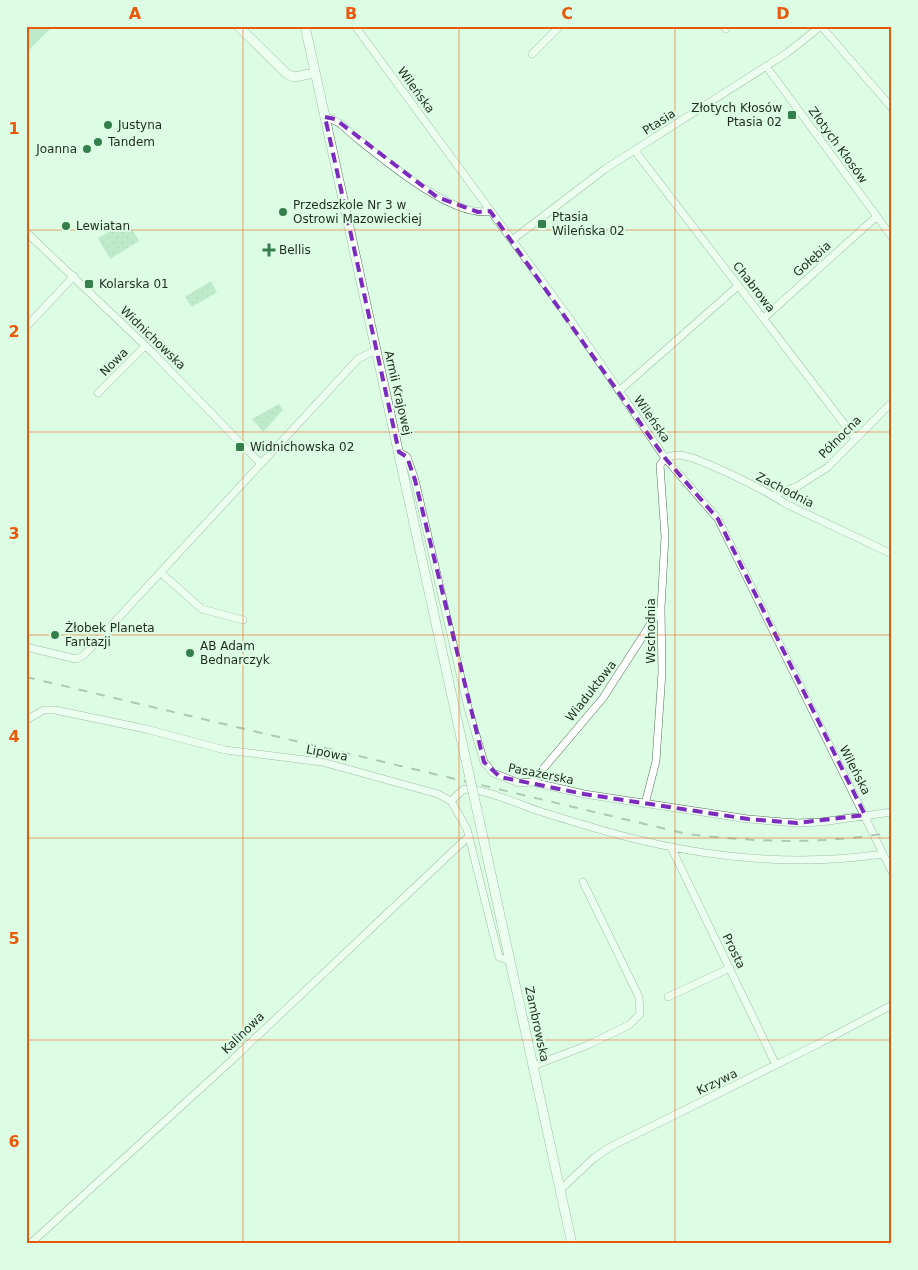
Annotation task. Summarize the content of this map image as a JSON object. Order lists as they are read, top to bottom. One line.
{"streets":{"main road":["Armii Krajowej","Zambrowska"],"street":["Wileńska","Ptasia","Złotych Kłosów","Gołębia","Chabrowa","Widnichowska","Nowa","Północna","Zachodnia","Wschodnia","Wiaduktowa","Lipowa","Pasażerska","Prosta","Kalinowa","Krzywa"]},"crossings":[["Wileńska","Ptasia"],["Wileńska","Zachodnia"],["Wileńska","Wschodnia"],["Wileńska","Pasażerska"],["Ptasia","Złotych Kłosów"],["Ptasia","Chabrowa"],["Złotych Kłosów","Gołębia"],["Gołębia","Chabrowa"],["Chabrowa","Północna"],["Widnichowska","Nowa"],["Armii Krajowej","Pasażerska"],["Armii Krajowej","Zambrowska"],["Północna","Zachodnia"],["Zachodnia","Wschodnia"],["Wschodnia","Wiaduktowa"],["Wschodnia","Pasażerska"],["Wiaduktowa","Pasażerska"],["Prosta","Krzywa"],["Zambrowska","Krzywa"]],"places":{"transit":["Złotych Kłosów Ptasia 02","Ptasia Wileńska 02","Kolarska 01","Widnichowska 02"],"other":["Justyna","Tandem","Joanna","Przedszkole Nr 3 w Ostrowi Mazowieckiej","Lewiatan","Żłobek Planeta Fantazji","AB Adam Bednarczyk"],"health":["Bellis"]},"grid":{"columns":["A","B","C","D"],"rows":["1","2","3","4","5","6"]}}
